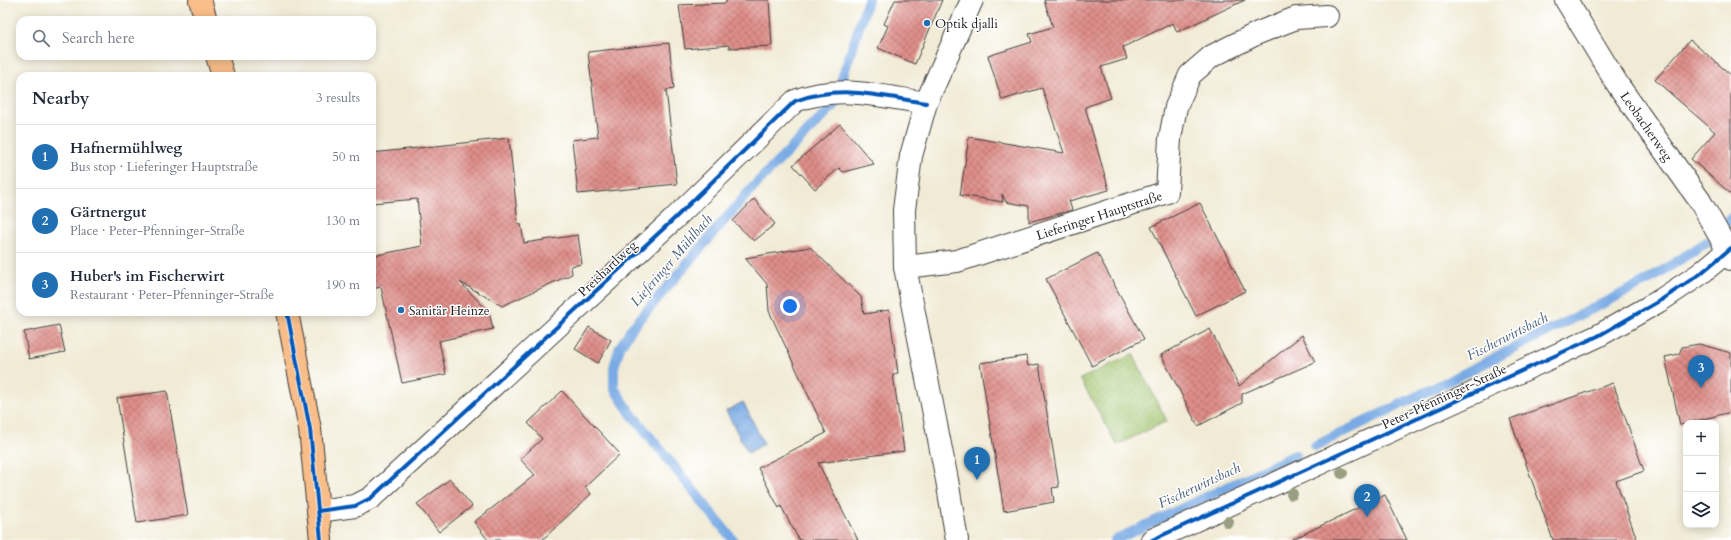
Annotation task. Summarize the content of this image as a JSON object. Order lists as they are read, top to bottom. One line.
{"streets":{"street":["Leobacherweg","Lieferinger Hauptstraße","Preishartlweg","Peter-Pfenninger-Straße"]},"crossings":[["Leobacherweg","Peter-Pfenninger-Straße"]],"water":["Lieferinger Mühlbach","Fischerwirtsbach"],"places":["Optik djalli","Sanitär Heinze"],"page":{"search":"Search here","heading":["Nearby","3 results"],"list":[{"mark":"1","name":"Hafnermühlweg","note":"Bus stop · Lieferinger Hauptstraße","value":"50 m"},{"mark":"2","name":"Gärtnergut","note":"Place · Peter-Pfenninger-Straße","value":"130 m"},{"mark":"3","name":"Huber's im Fischerwirt","note":"Restaurant · Peter-Pfenninger-Straße","value":"190 m"}],"pins":["3","1","2"],"map_buttons":["+","−"]}}
